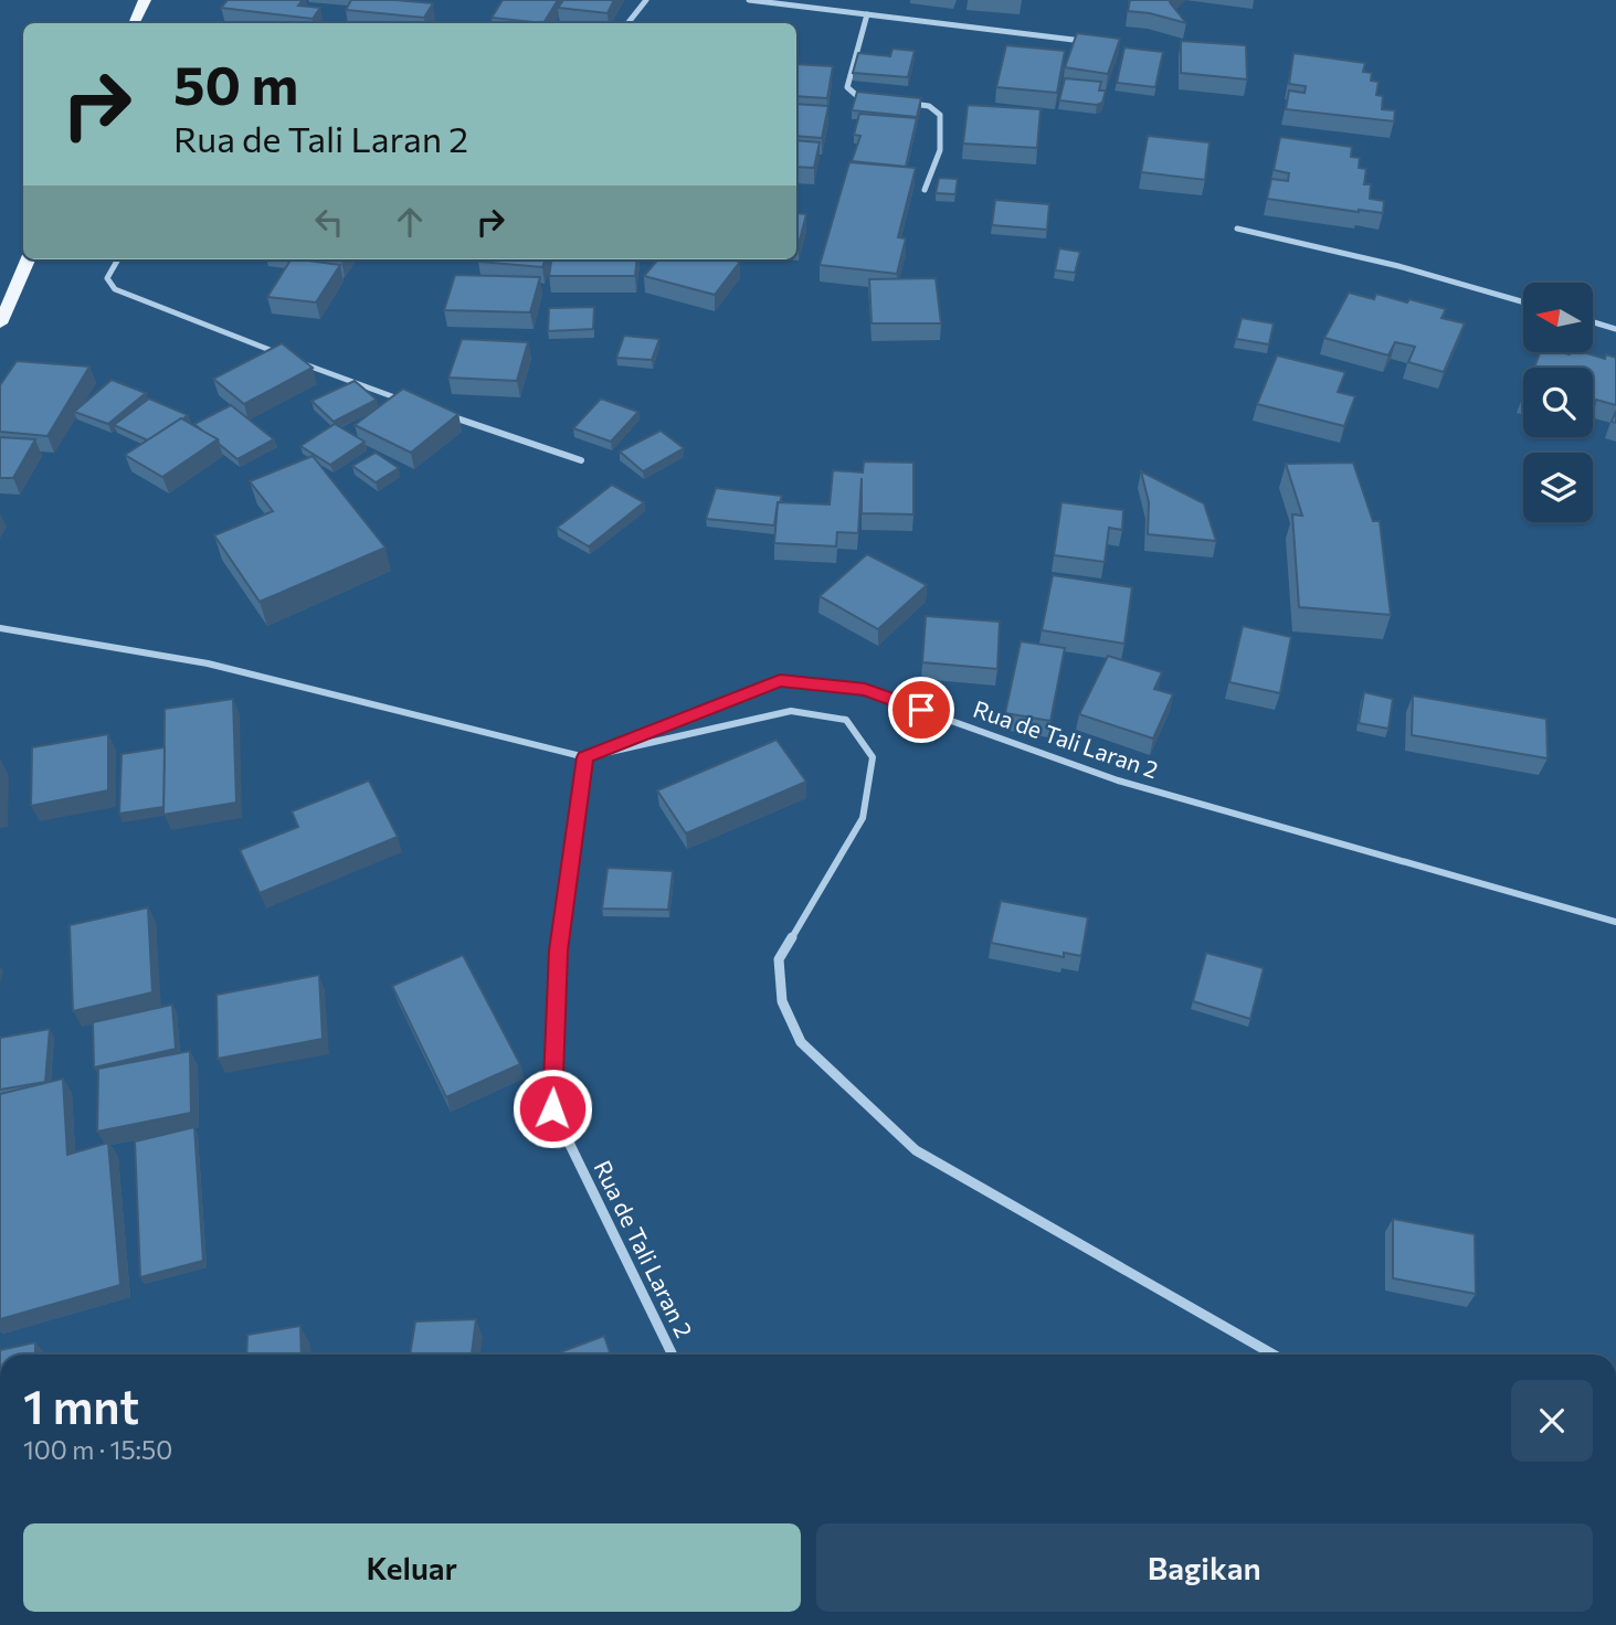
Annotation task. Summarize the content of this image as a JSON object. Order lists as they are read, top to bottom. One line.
{"streets":{"street":["Rua de Tali Laran 2"]},"north":"left","page":{"turn":["50 m","Rua de Tali Laran 2"],"heading":["1 mnt","100 m · 15:50"],"buttons":["Keluar","Bagikan"]}}
